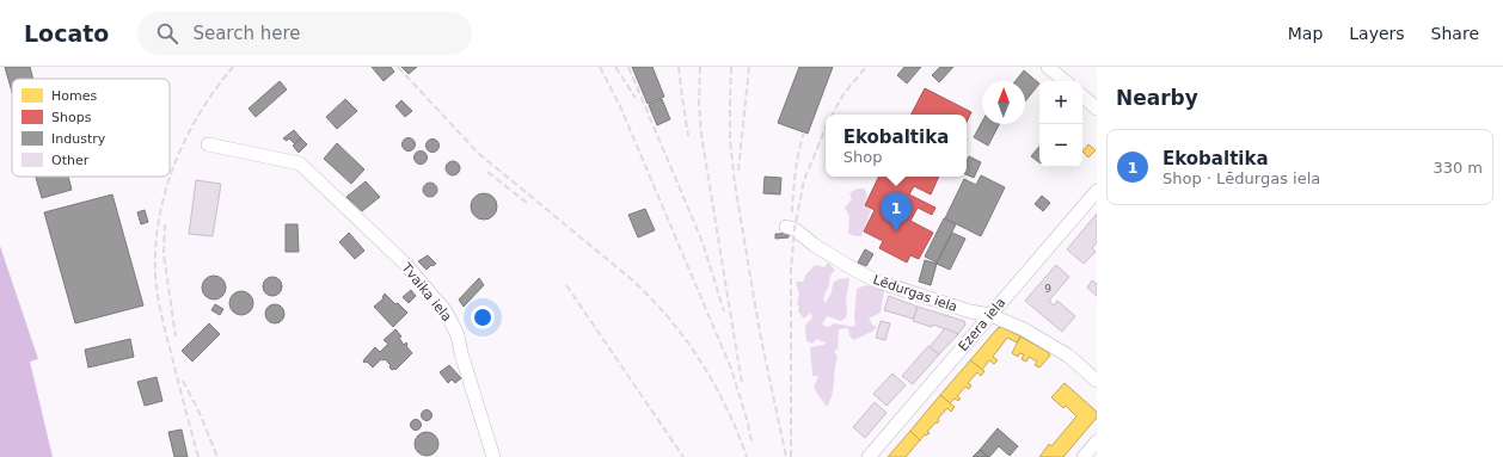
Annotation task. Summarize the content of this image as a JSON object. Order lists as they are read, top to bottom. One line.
{"streets":{"street":["Tvaika iela","Lēdurgas iela","Ezera iela"]},"crossings":[["Lēdurgas iela","Ezera iela"]],"house_numbers":["9"],"legend":["Homes","Shops","Industry","Other"],"north":"top","page":{"header":"Locato","search":"Search here","nav":["Map","Layers","Share"],"heading":"Nearby","map_buttons":["+","−"],"popup":["Ekobaltika","Shop"],"list":[{"mark":"1","name":"Ekobaltika","note":"Shop · Lēdurgas iela","value":"330 m"}],"pins":"1"}}
